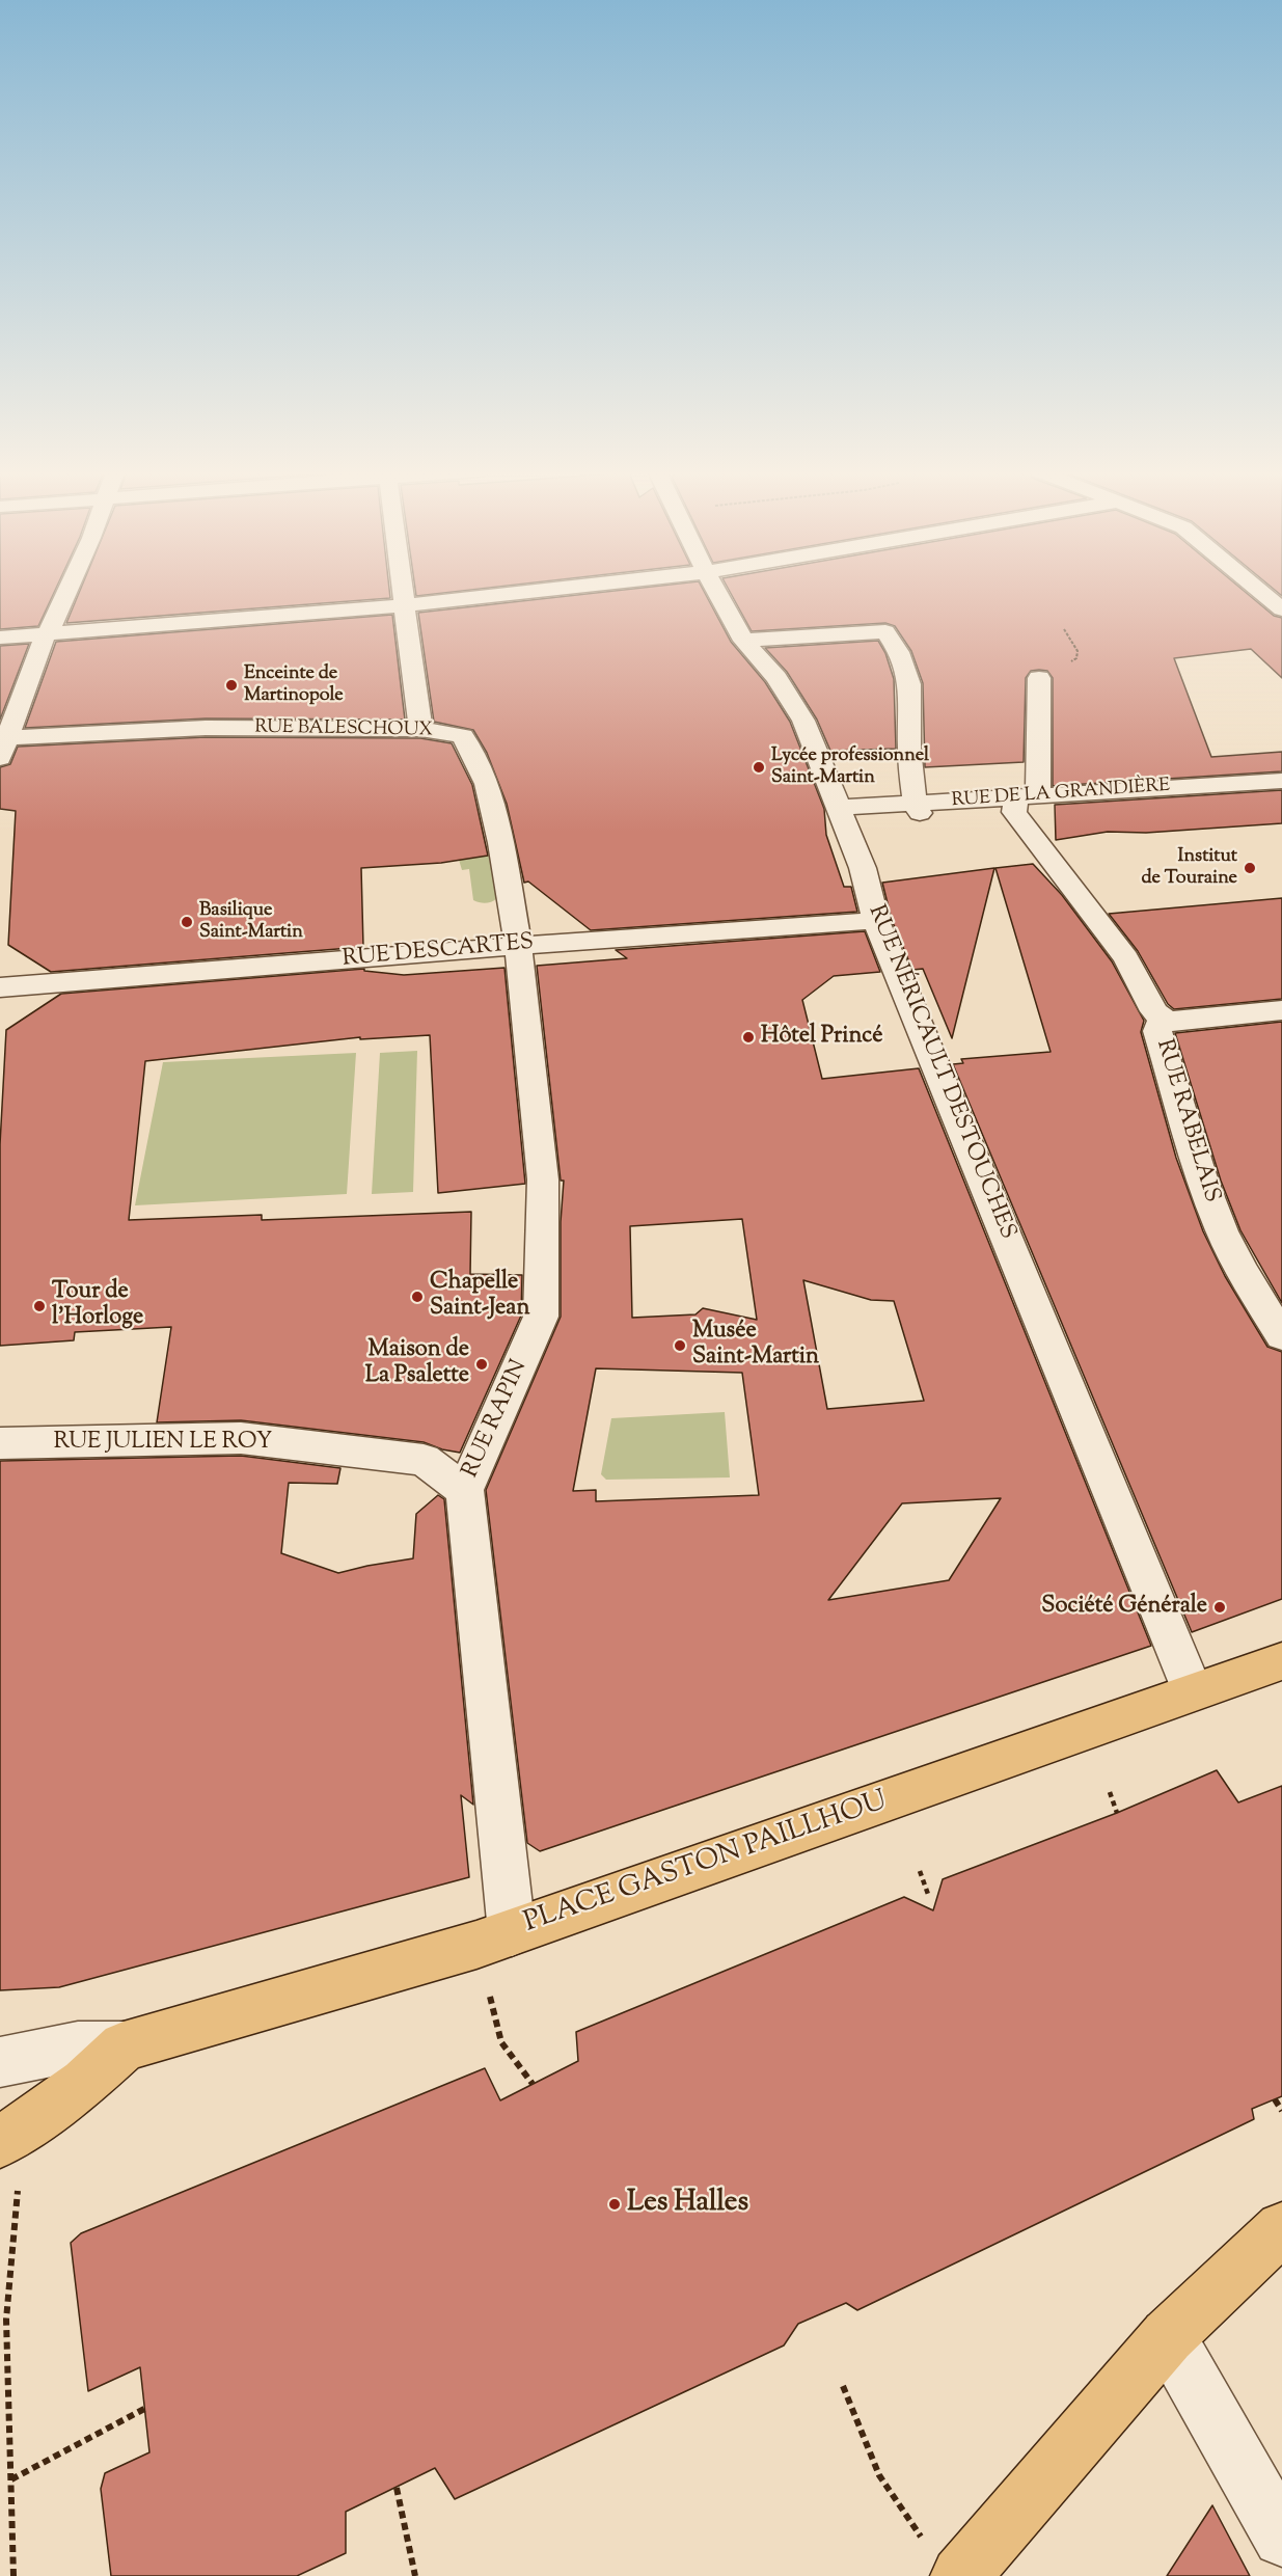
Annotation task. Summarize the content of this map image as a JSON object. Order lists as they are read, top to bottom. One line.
{"streets":{"main road":["PLACE GASTON PAILLHOU"],"street":["RUE BALESCHOUX","RUE DE LA GRANDIÈRE","RUE DESCARTES","RUE NÉRICAULT DESTOUCHES","RUE RABELAIS","RUE RAPIN","RUE JULIEN LE ROY"]},"crossings":[["RUE BALESCHOUX","RUE DESCARTES"],["RUE BALESCHOUX","RUE RAPIN"],["RUE DE LA GRANDIÈRE","RUE NÉRICAULT DESTOUCHES"],["RUE DE LA GRANDIÈRE","RUE RABELAIS"],["RUE DESCARTES","RUE NÉRICAULT DESTOUCHES"],["RUE DESCARTES","RUE RAPIN"],["RUE NÉRICAULT DESTOUCHES","PLACE GASTON PAILLHOU"],["RUE RAPIN","RUE JULIEN LE ROY"],["RUE RAPIN","PLACE GASTON PAILLHOU"]],"places":["Enceinte de Martinopole","Lycée professionnel Saint-Martin","Institut de Touraine","Basilique Saint-Martin","Hôtel Princé","Chapelle Saint-Jean","Tour de l'Horloge","Musée Saint-Martin","Maison de La Psalette","Société Générale","Les Halles"]}
